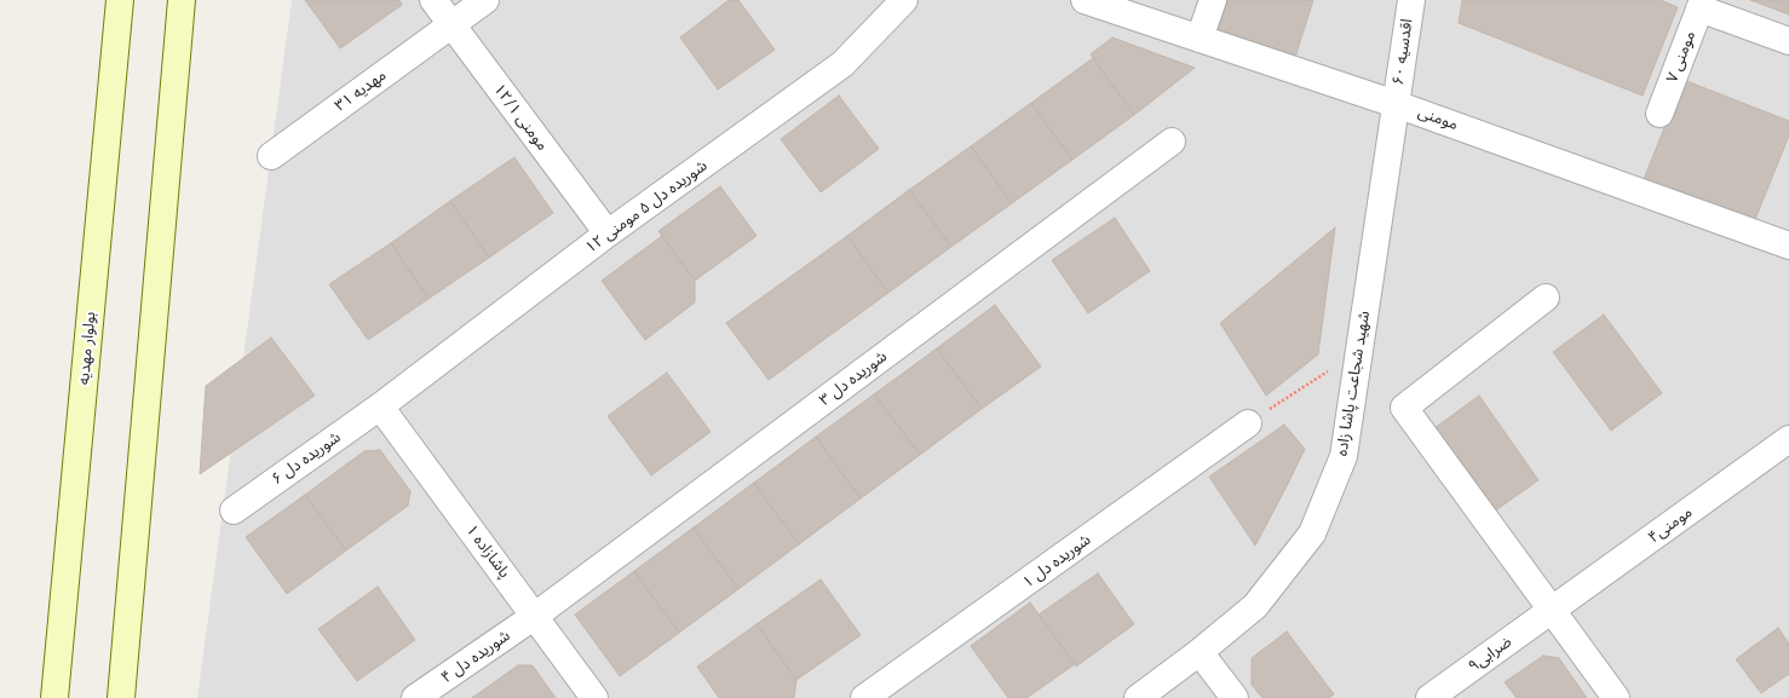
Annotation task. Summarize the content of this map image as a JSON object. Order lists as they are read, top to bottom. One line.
{"streets":{"main road":["بولوار مهدیه"],"street":["اقدسیه ۶۰","مومنی ۷","مهدیه ۳۱","مومنی ۱۲/۱","مومنی","شوریده دل ۵ مومنی ۱۲","شوریده دل ۳","شهید شجاعت پاشا زاده","شوریده دل ۶","مومنی۴","پاشازاده ۱","شوریده دل ۱","ضرابی۹","شوریده دل ۴"]},"crossings":[["اقدسیه ۶۰","مومنی"],["اقدسیه ۶۰","شهید شجاعت پاشا زاده"],["مهدیه ۳۱","مومنی ۱۲/۱"],["مومنی ۱۲/۱","شوریده دل ۵ مومنی ۱۲"],["مومنی","شهید شجاعت پاشا زاده"],["شوریده دل ۵ مومنی ۱۲","شوریده دل ۶"],["شوریده دل ۵ مومنی ۱۲","پاشازاده ۱"],["شوریده دل ۳","پاشازاده ۱"],["شوریده دل ۳","شوریده دل ۴"],["شوریده دل ۶","پاشازاده ۱"],["مومنی۴","ضرابی۹"],["پاشازاده ۱","شوریده دل ۴"]]}
